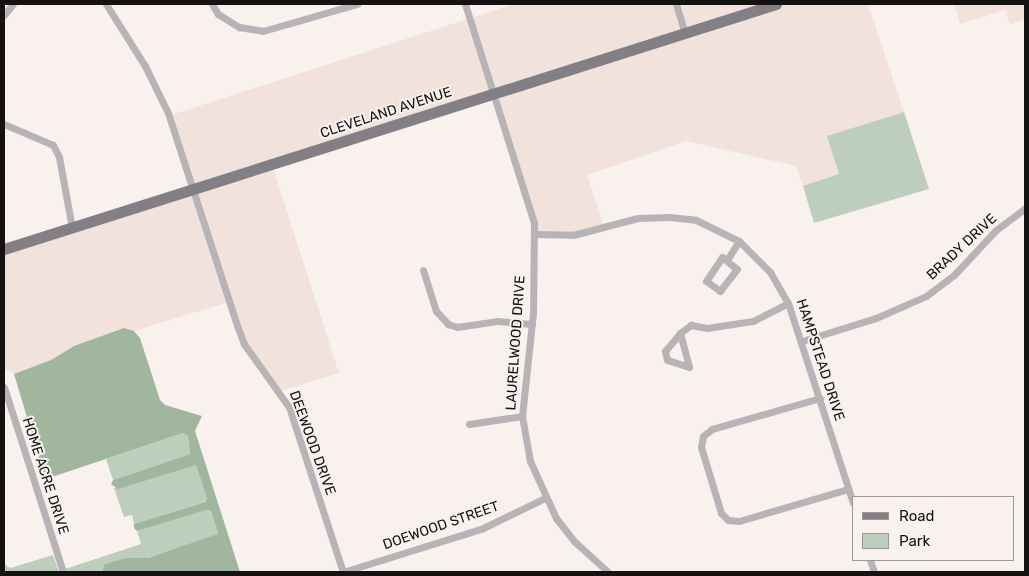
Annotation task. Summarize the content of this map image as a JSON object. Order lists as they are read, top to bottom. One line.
{"streets":{"main road":["CLEVELAND AVENUE"],"street":["BRADY DRIVE","LAURELWOOD DRIVE","HAMPSTEAD DRIVE","DEEWOOD DRIVE","HOME ACRE DRIVE","DOEWOOD STREET"]},"crossings":[["CLEVELAND AVENUE","LAURELWOOD DRIVE"],["CLEVELAND AVENUE","DEEWOOD DRIVE"],["BRADY DRIVE","HAMPSTEAD DRIVE"],["LAURELWOOD DRIVE","HAMPSTEAD DRIVE"],["LAURELWOOD DRIVE","DOEWOOD STREET"],["DEEWOOD DRIVE","DOEWOOD STREET"]],"legend":["Road","Park"]}
